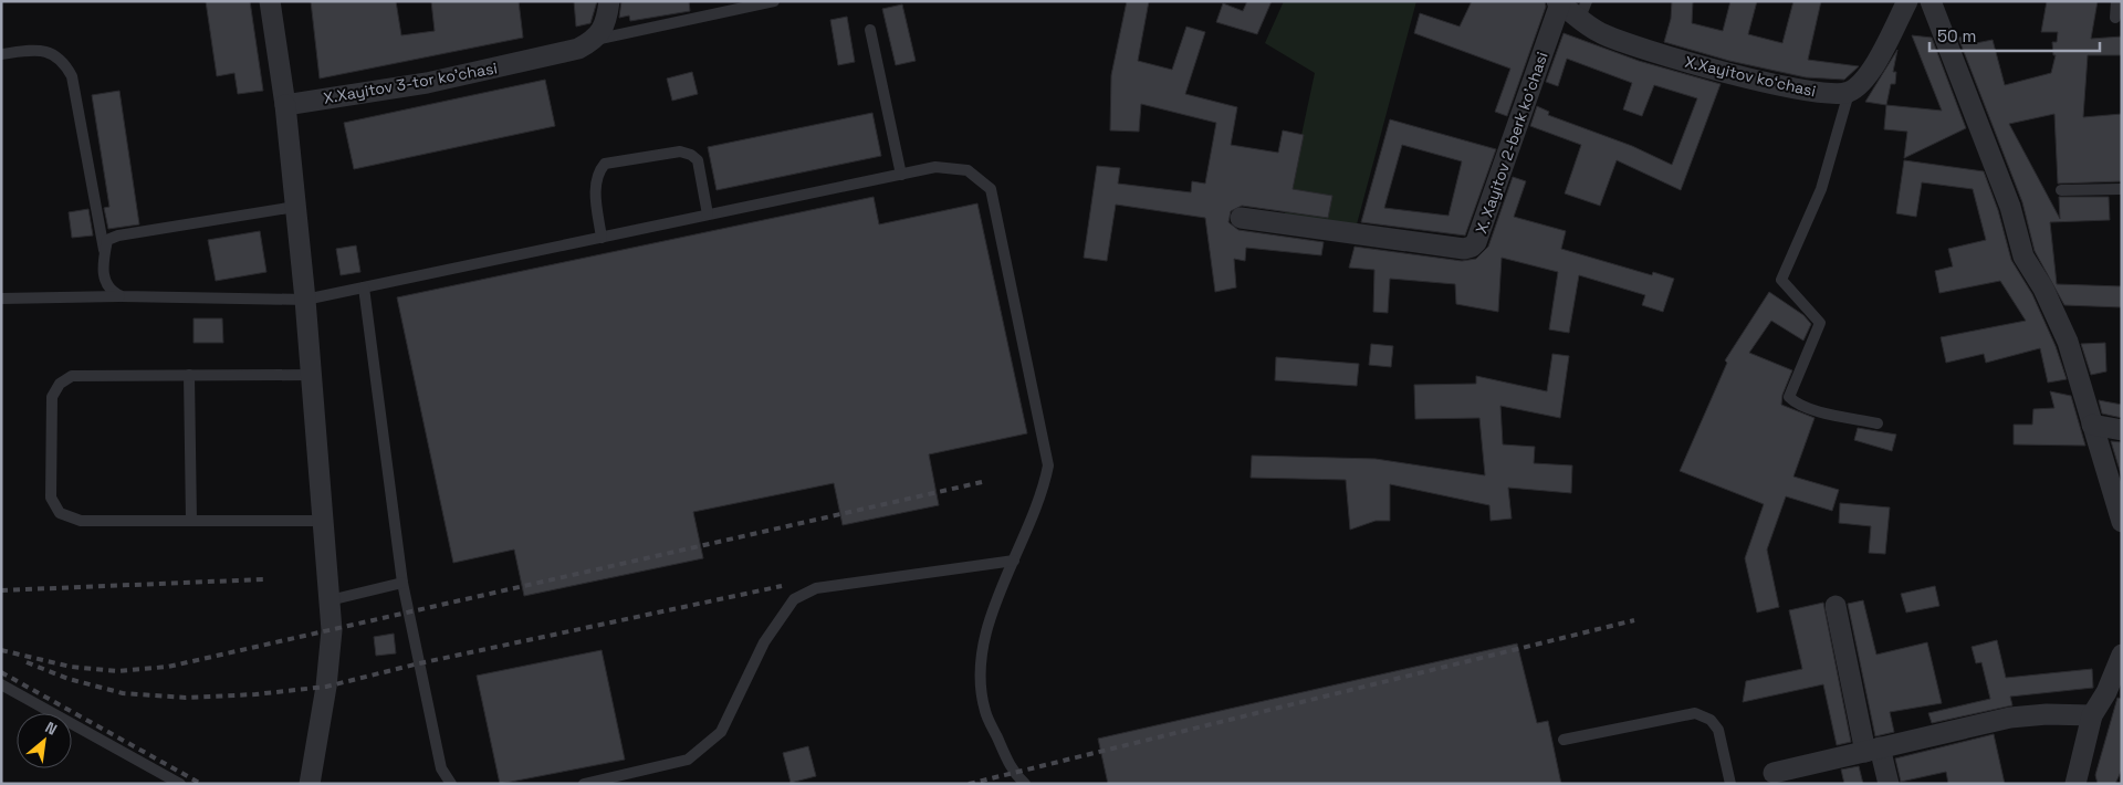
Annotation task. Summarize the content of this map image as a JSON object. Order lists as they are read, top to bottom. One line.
{"streets":{"street":["X.Xayitov koʻchasi","X.Xayitov 3-tor koʼchasi","X. Xayitov 2-berk koʼchasi"]},"crossings":[["X.Xayitov koʻchasi","X. Xayitov 2-berk koʼchasi"]],"scale_bar":"50 m","north":"top right"}
